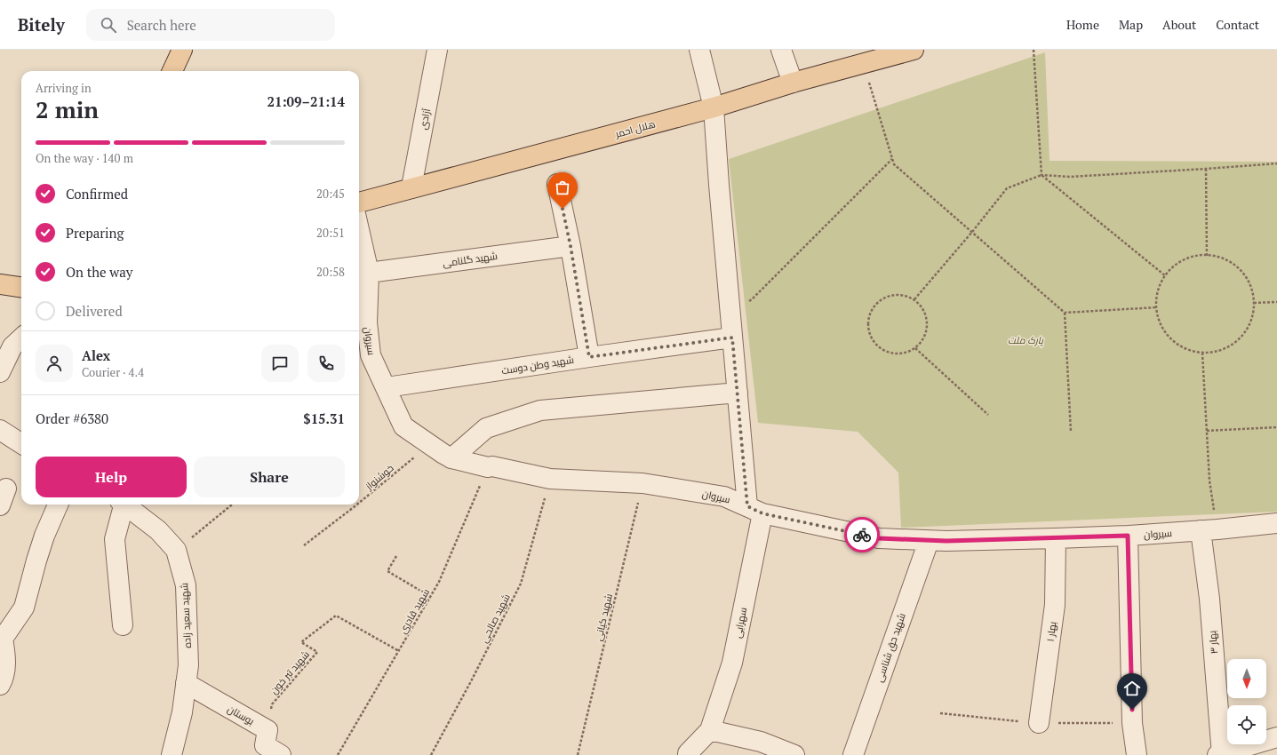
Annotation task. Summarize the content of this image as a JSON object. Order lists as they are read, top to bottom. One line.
{"streets":{"main road":["هلال احمر"],"street":["آزادی","شهید گلنامی","سیروان","شهید وطن دوست","شهید سعید زاده","سهرابی","بهار ۱","بهار ۳","شهید حق شناسی","بوستان"],"path":["خوشنواز","شهید قادری","شهید کیانی","شهید صالحی","شهید تبر خون"]},"crossings":[["آزادی","هلال احمر"],["هلال احمر","سهرابی"],["شهید گلنامی","سیروان"],["سیروان","شهید وطن دوست"],["سیروان","خوشنواز"],["سیروان","شهید قادری"],["سیروان","شهید کیانی"],["سیروان","شهید صالحی"],["سیروان","سهرابی"],["سیروان","بهار ۱"],["سیروان","بهار ۳"],["سیروان","شهید حق شناسی"],["شهید وطن دوست","سهرابی"],["شهید قادری","شهید تبر خون"],["شهید سعید زاده","بوستان"],["شهید تبر خون","بوستان"]],"parks":["پارک ملت"],"north":"bottom","page":{"header":"Bitely","search":"Search here","nav":["Home","Map","About","Contact"],"heading":["2 min","Arriving in","21:09–21:14"],"panel":["Alex","Courier · 4.4","Order #6380","$15.31"],"bar":"On the way · 140 m","list":[["Confirmed","20:45"],["Preparing","20:51"],["On the way","20:58"],"Delivered"],"buttons":["Help","Share"]}}
